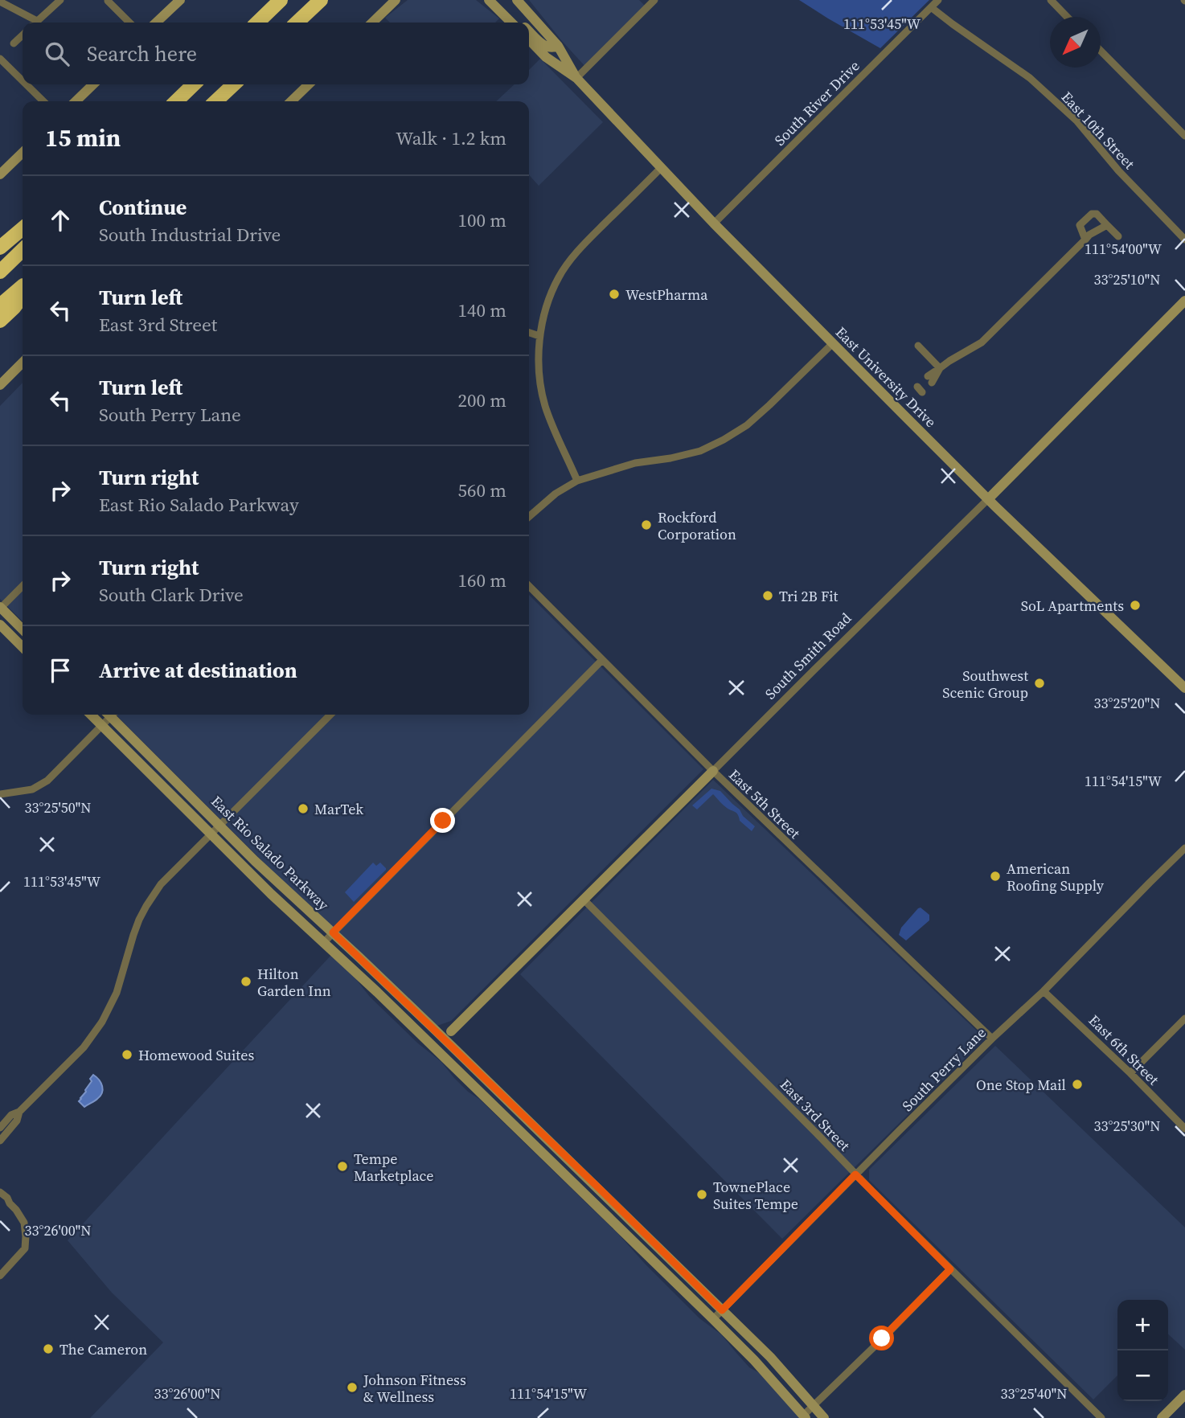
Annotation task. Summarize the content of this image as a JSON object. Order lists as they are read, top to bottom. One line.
{"streets":{"main road":["East University Drive","South Smith Road","East Rio Salado Parkway"],"street":["South River Drive","East 10th Street","East 5th Street","East 6th Street","South Perry Lane","East 3rd Street"]},"crossings":[["South River Drive","East 10th Street"],["South River Drive","East University Drive"],["East University Drive","South Smith Road"],["South Smith Road","East 5th Street"],["South Smith Road","East Rio Salado Parkway"],["South Smith Road","East 3rd Street"],["East 5th Street","South Perry Lane"],["East Rio Salado Parkway","South Perry Lane"],["East 6th Street","South Perry Lane"],["South Perry Lane","East 3rd Street"]],"places":["WestPharma","Rockford Corporation","Tri 2B Fit","SoL Apartments","Southwest Scenic Group","MarTek","American Roofing Supply","Hilton Garden Inn","Homewood Suites","One Stop Mail","Tempe Marketplace","TownePlace Suites Tempe","The Cameron","Johnson Fitness & Wellness"],"north":"bottom left","page":{"search":"Search here","heading":["15 min","Walk · 1.2 km"],"list":[["Continue","South Industrial Drive","100 m"],["Turn left","East 3rd Street","140 m"],["Turn left","South Perry Lane","200 m"],["Turn right","East Rio Salado Parkway","560 m"],["Turn right","South Clark Drive","160 m"],"Arrive at destination"],"map_buttons":["+","−"]},"coordinates":["111°53'45\"W","111°54'00\"W","33°25'10\"N","33°25'20\"N","111°54'15\"W","33°25'50\"N","33°25'30\"N","33°26'00\"N","33°25'40\"N"]}
